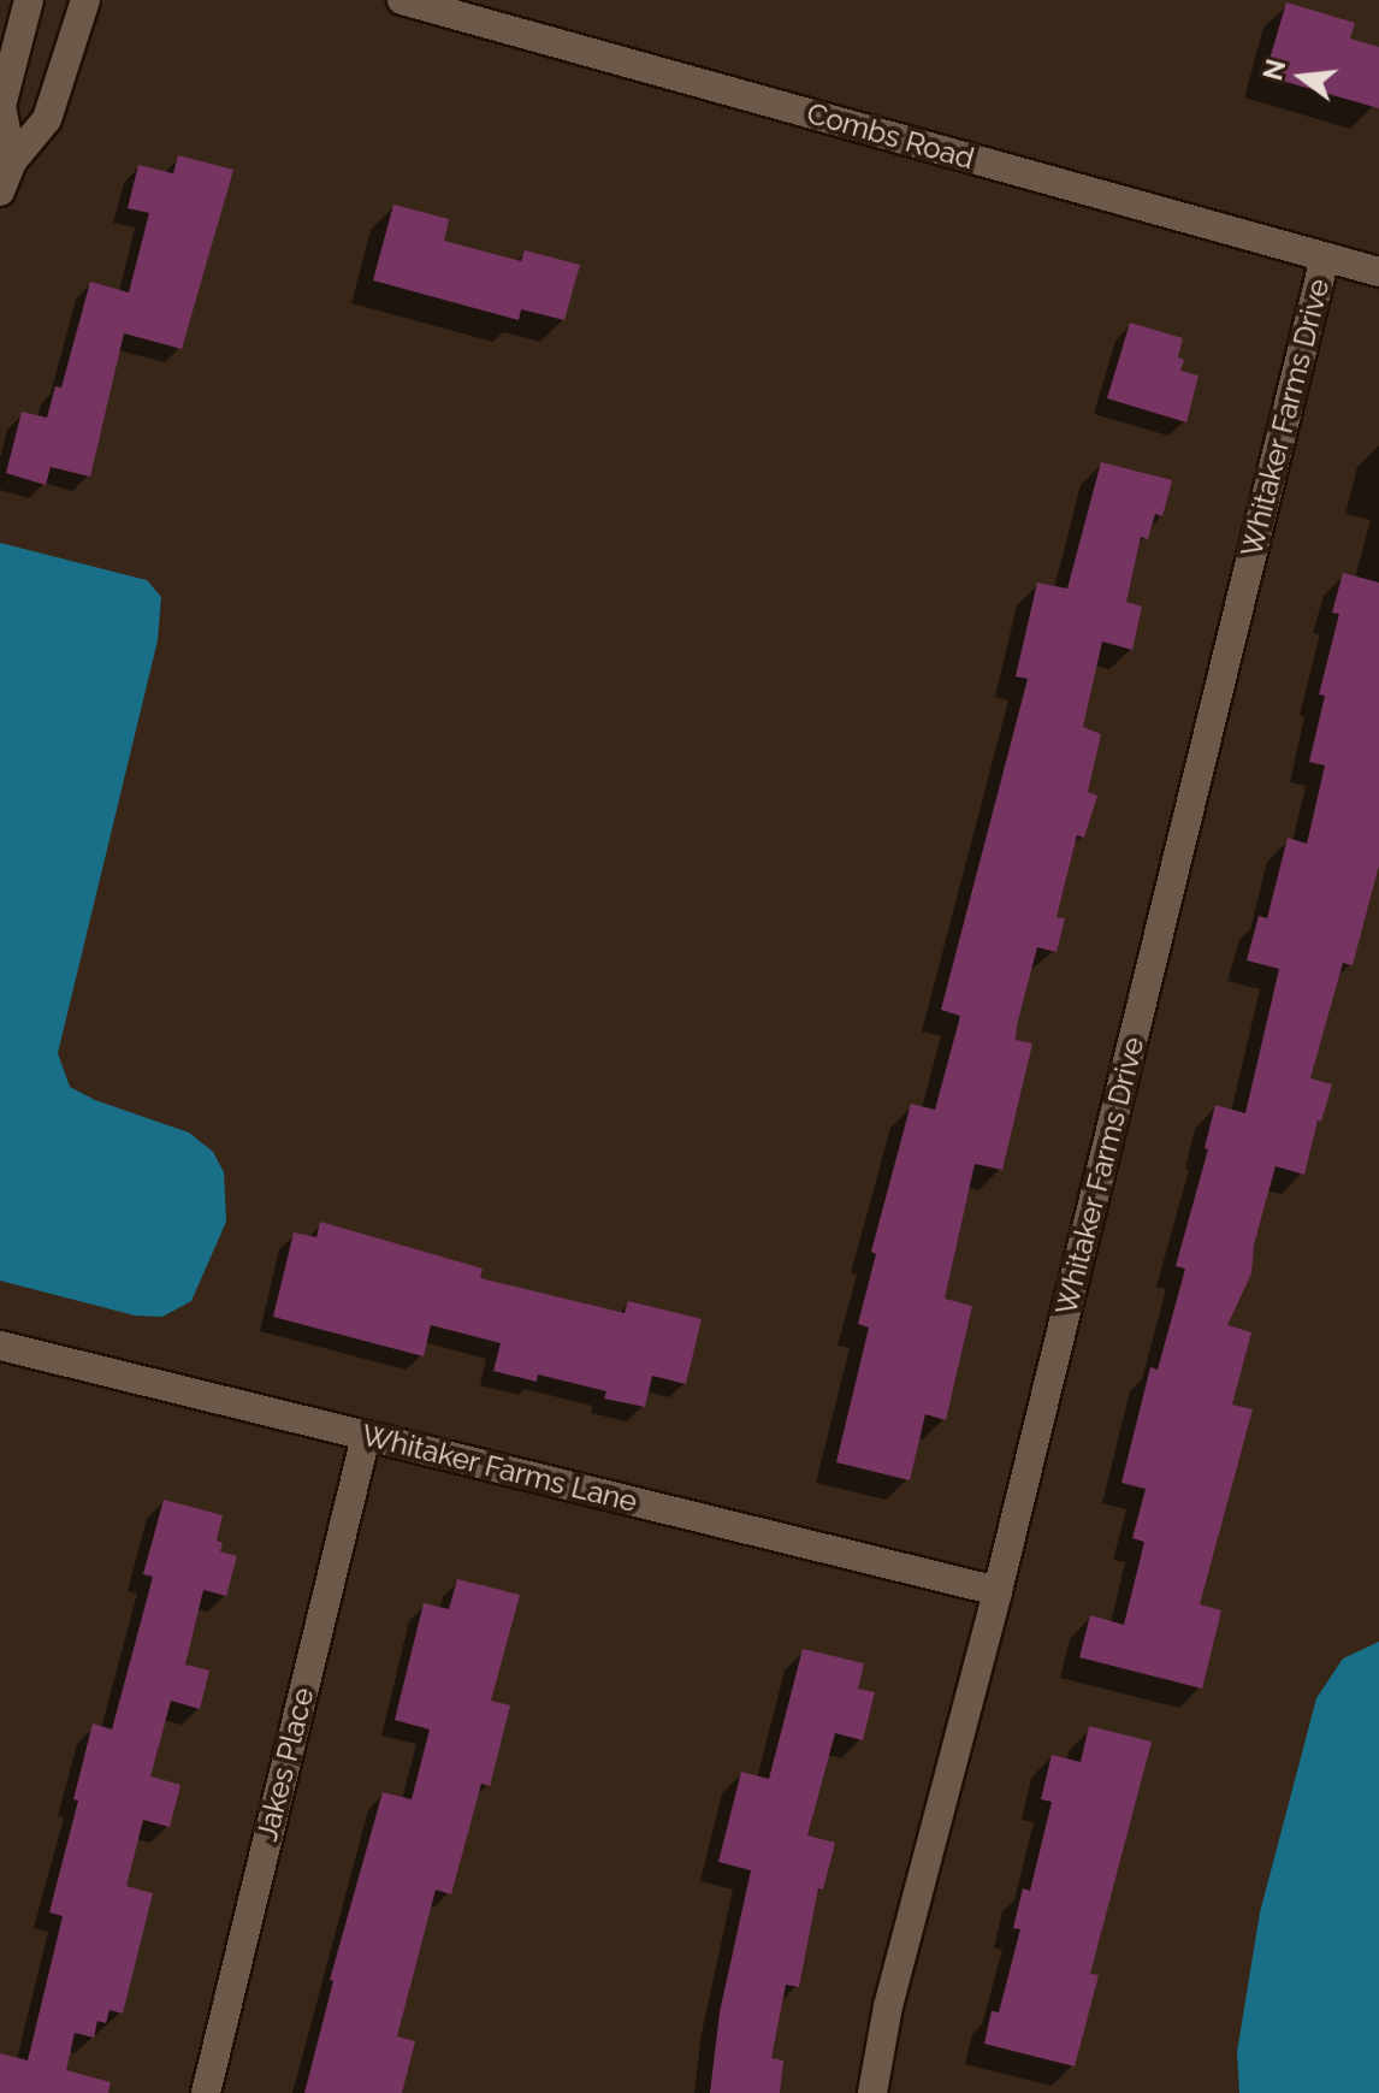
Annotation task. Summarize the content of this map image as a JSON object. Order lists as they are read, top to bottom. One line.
{"streets":{"street":["Combs Road","Whitaker Farms Drive","Whitaker Farms Lane","Jakes Place"]},"crossings":[["Combs Road","Whitaker Farms Drive"],["Whitaker Farms Drive","Whitaker Farms Lane"],["Whitaker Farms Lane","Jakes Place"]],"north":"left"}
